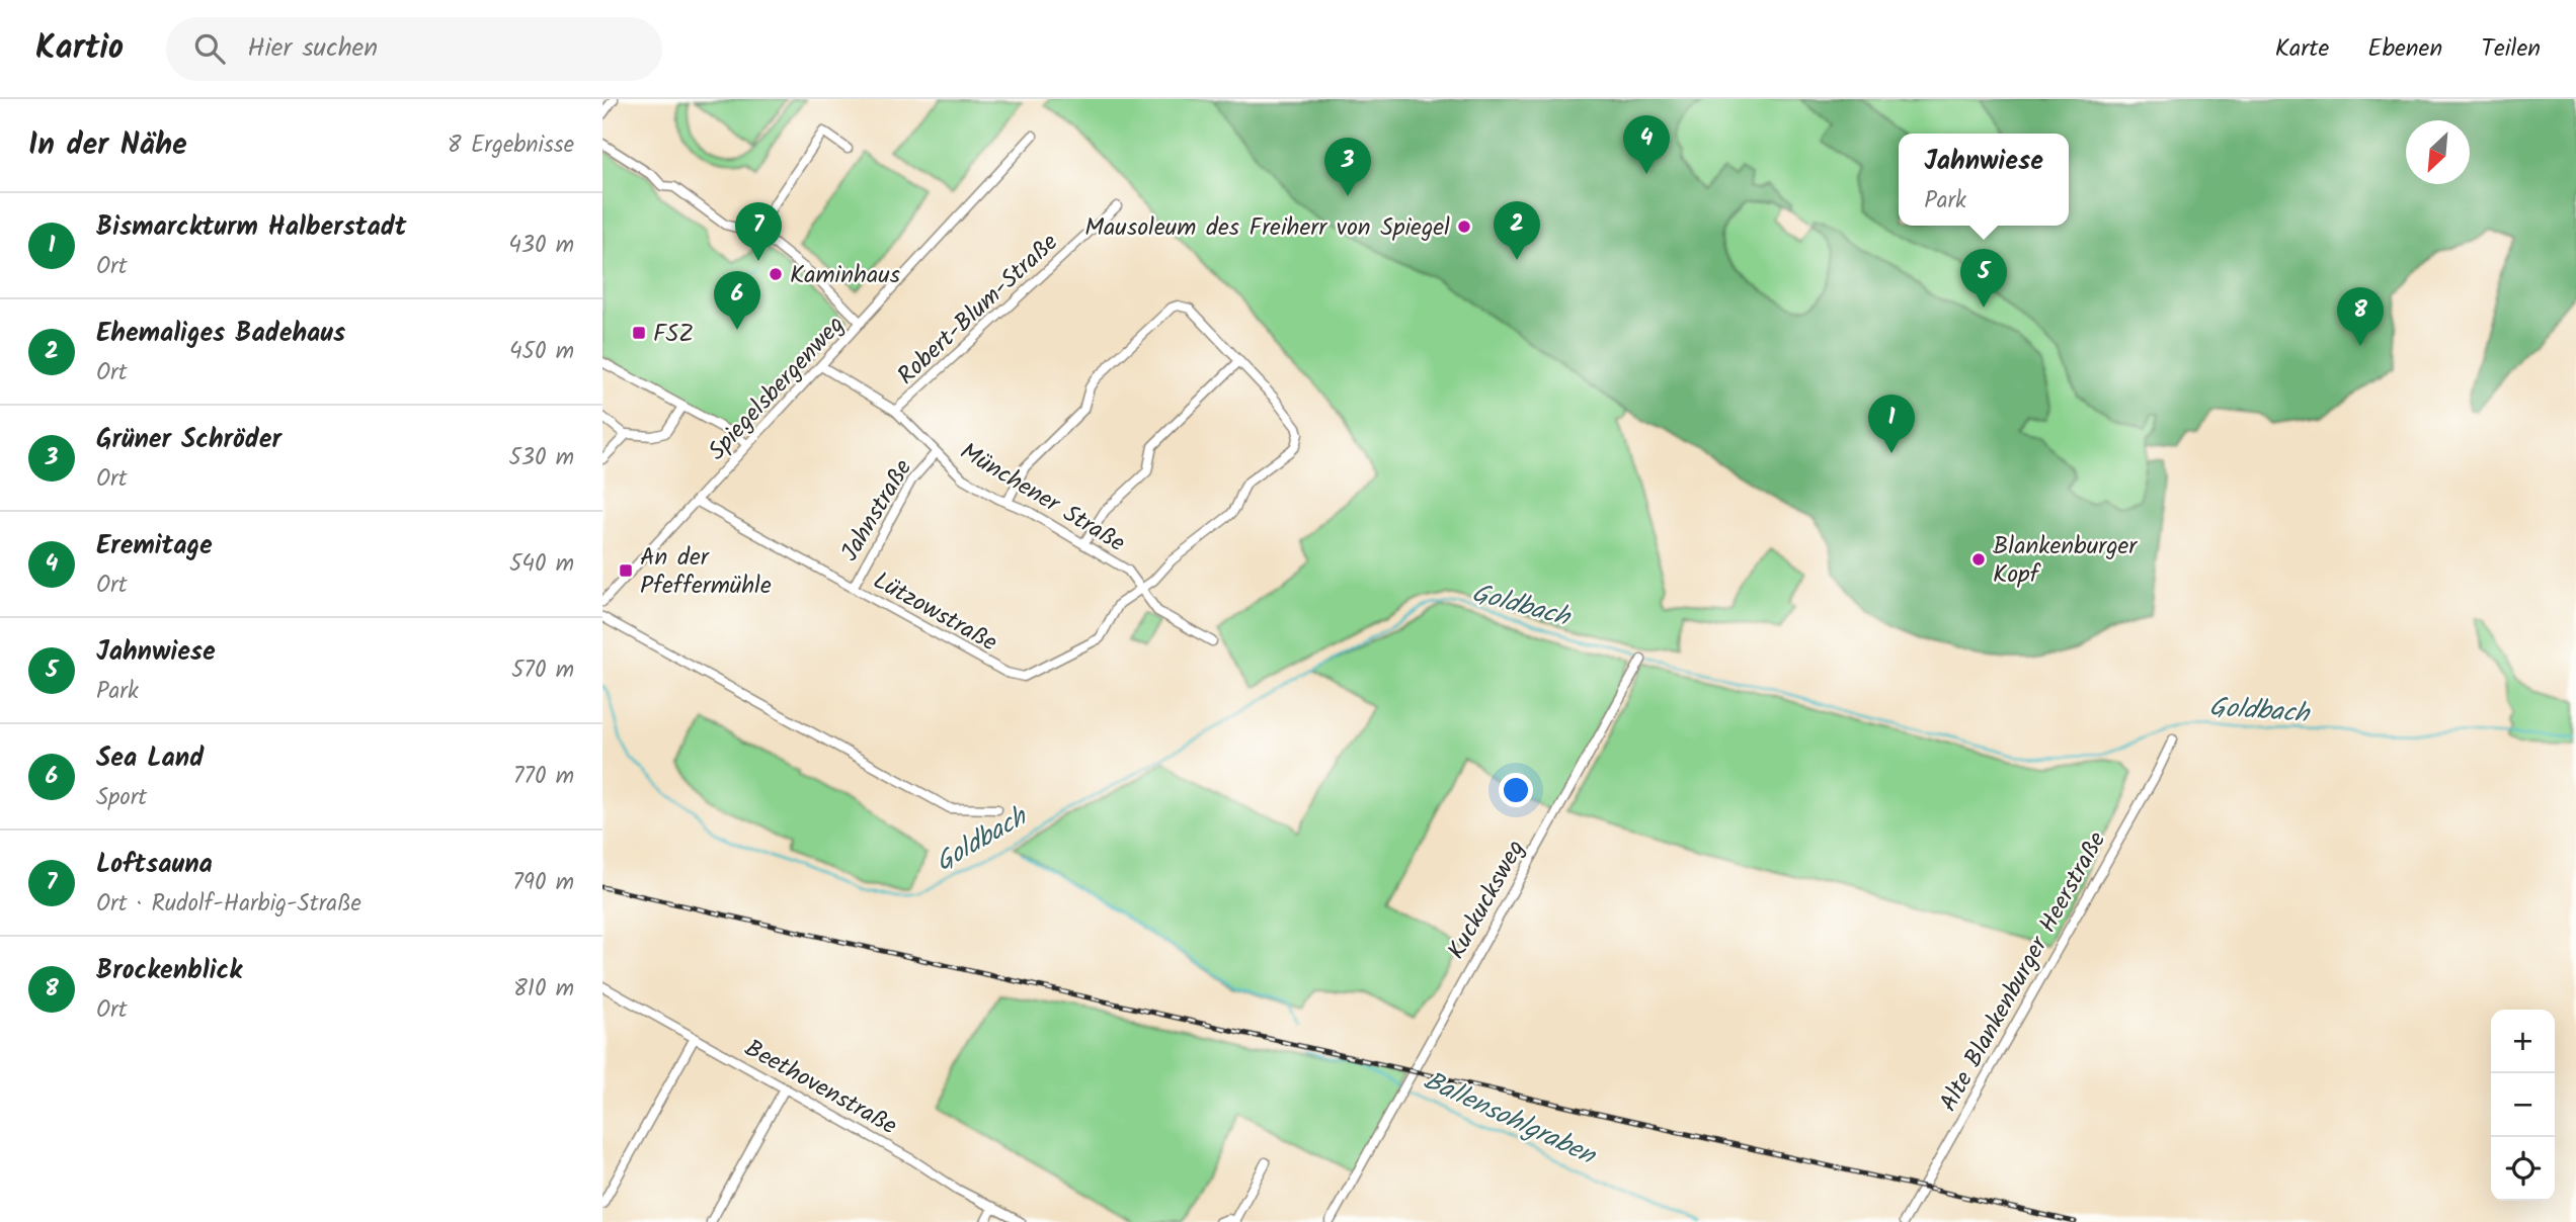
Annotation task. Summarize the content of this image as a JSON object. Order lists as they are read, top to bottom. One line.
{"streets":{"street":["Robert-Blum-Straße","Spiegelsbergenweg","Münchener Straße","Jahnstraße","Lützowstraße","Kuckucksweg","Alte Blankenburger Heerstraße","Beethovenstraße"]},"crossings":[["Robert-Blum-Straße","Münchener Straße"],["Spiegelsbergenweg","Münchener Straße"],["Spiegelsbergenweg","Lützowstraße"],["Münchener Straße","Jahnstraße"],["Münchener Straße","Lützowstraße"],["Jahnstraße","Lützowstraße"]],"water":["Goldbach","Ballensohlgraben"],"places":{"other":["Mausoleum des Freiherr von Spiegel","Kaminhaus","Blankenburger Kopf"],"transit":["FSZ","An der Pfeffermühle"]},"north":"bottom left","page":{"header":"Kartio","search":"Hier suchen","nav":["Karte","Ebenen","Teilen"],"heading":["In der Nähe","8 Ergebnisse"],"pins":["4","3","2","7","5","6","8","1"],"popup":["Jahnwiese","Park"],"list":[{"mark":"1","name":"Bismarckturm Halberstadt","note":"Ort","value":"430 m"},{"mark":"2","name":"Ehemaliges Badehaus","note":"Ort","value":"450 m"},{"mark":"3","name":"Grüner Schröder","note":"Ort","value":"530 m"},{"mark":"4","name":"Eremitage","note":"Ort","value":"540 m"},{"mark":"5","name":"Jahnwiese","note":"Park","value":"570 m"},{"mark":"6","name":"Sea Land","note":"Sport","value":"770 m"},{"mark":"7","name":"Loftsauna","note":"Ort · Rudolf-Harbig-Straße","value":"790 m"},{"mark":"8","name":"Brockenblick","note":"Ort","value":"810 m"}],"map_buttons":["+","−"]}}
